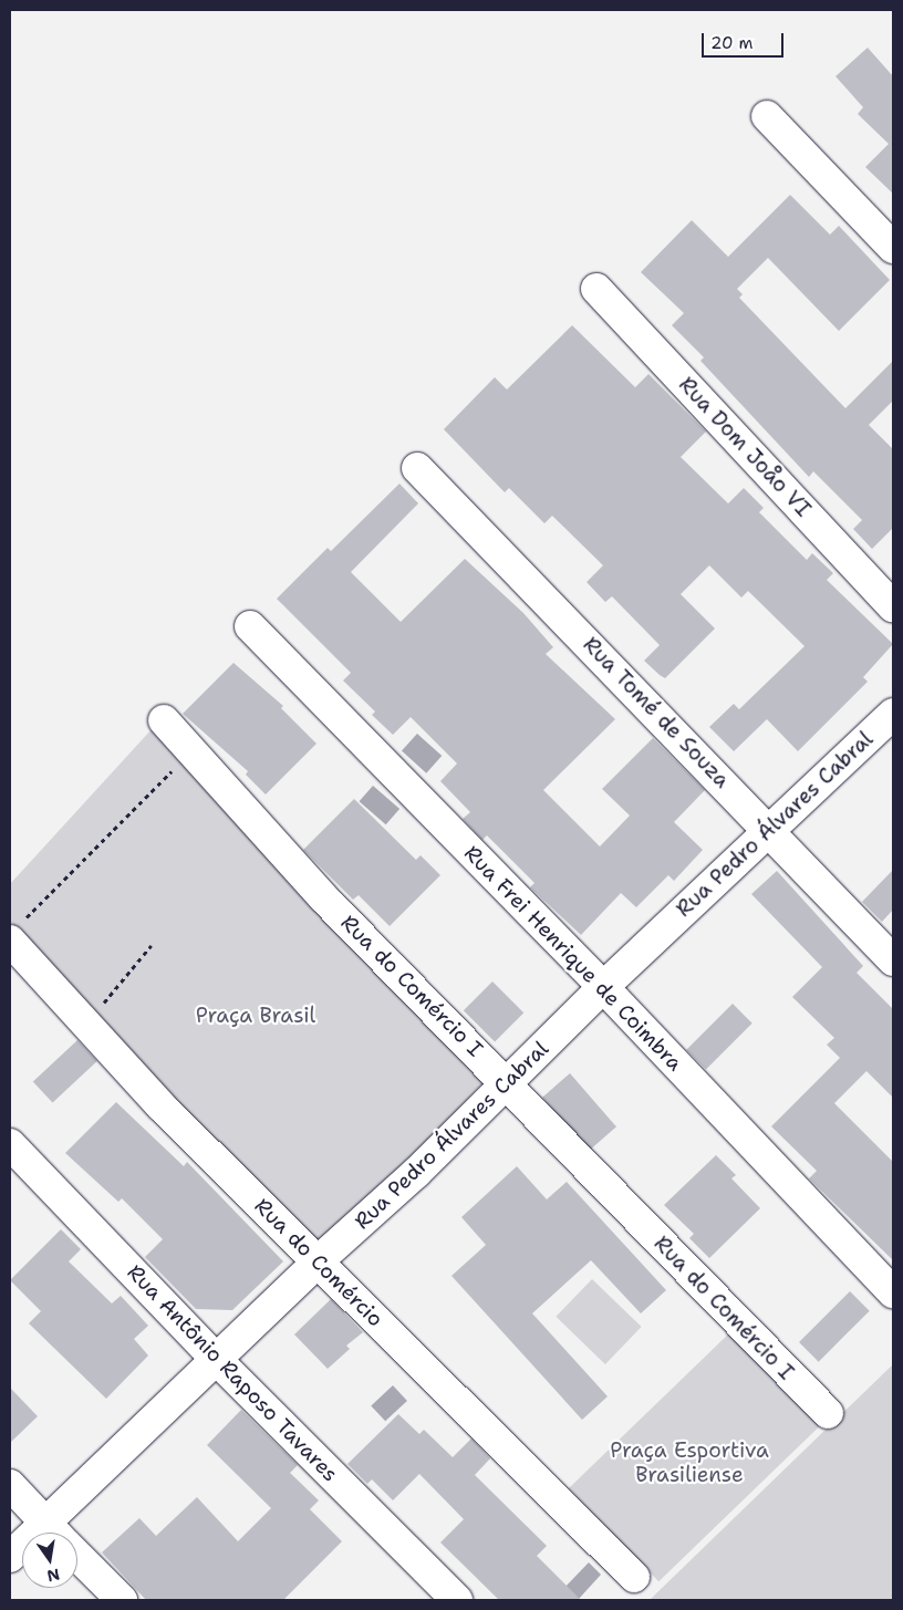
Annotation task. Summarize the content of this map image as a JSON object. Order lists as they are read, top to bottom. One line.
{"streets":{"street":["Rua Dom Joåo VI","Rua Tomé de Souza","Rua Pedro Álvares Cabral","Rua Frei Henrique de Coimbra","Rua do Comércio I","Rua do Comércio","Rua Antônio Raposo Tavares"]},"crossings":[["Rua Tomé de Souza","Rua Pedro Álvares Cabral"],["Rua Pedro Álvares Cabral","Rua Frei Henrique de Coimbra"],["Rua Pedro Álvares Cabral","Rua do Comércio I"],["Rua Pedro Álvares Cabral","Rua do Comércio"],["Rua Pedro Álvares Cabral","Rua Antônio Raposo Tavares"]],"parks":["Praça Brasil","Praça Esportiva Brasiliense"],"scale_bar":"20 m","north":"bottom"}
